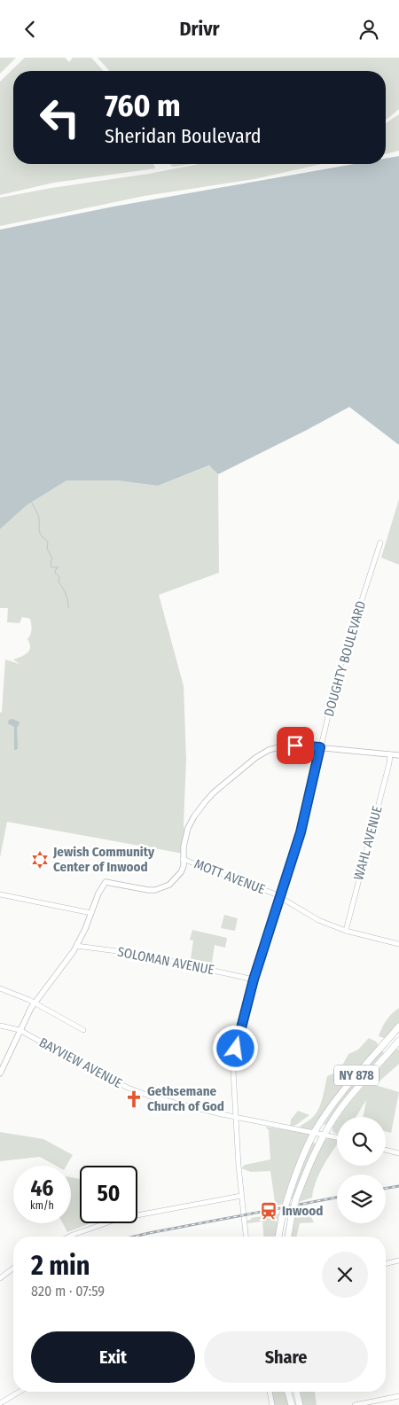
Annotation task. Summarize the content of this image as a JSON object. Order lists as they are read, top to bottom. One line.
{"streets":{"highway":["NY 878"],"street":["DOUGHTY BOULEVARD","WAHL AVENUE","MOTT AVENUE","SOLOMAN AVENUE","BAYVIEW AVENUE"]},"crossings":[["DOUGHTY BOULEVARD","MOTT AVENUE"],["DOUGHTY BOULEVARD","SOLOMAN AVENUE"],["DOUGHTY BOULEVARD","BAYVIEW AVENUE"],["WAHL AVENUE","MOTT AVENUE"],["BAYVIEW AVENUE","NY 878"]],"places":{"synagogue":["Jewish Community Center of Inwood"],"church":["Gethsemane Church of God"],"station":["Inwood"]},"page":{"header":"Drivr","turn":["760 m","Sheridan Boulevard"],"speed":"46 km/h","limit":"50","heading":["2 min","820 m · 07:59"],"buttons":["Exit","Share"]}}
